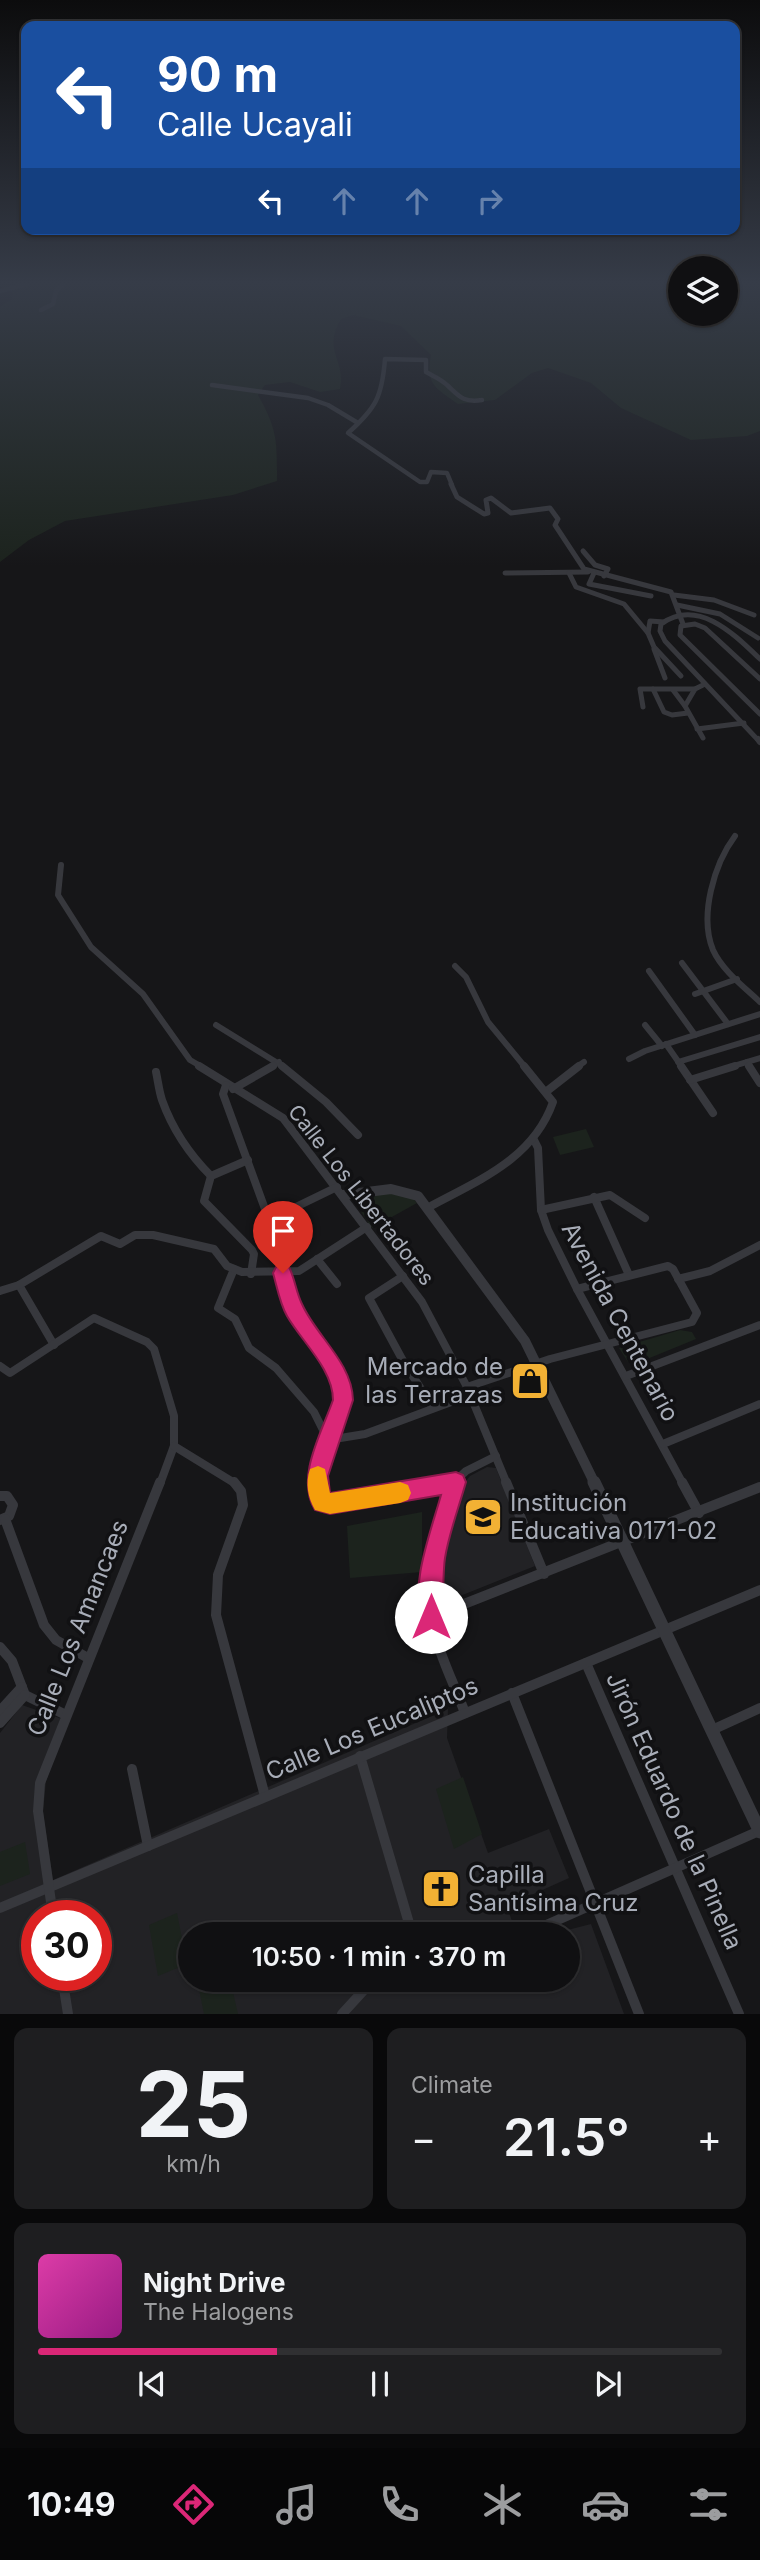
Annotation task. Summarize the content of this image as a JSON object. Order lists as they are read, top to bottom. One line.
{"streets":{"street":["Calle Los Libertadores","Avenida Centenario","Calle Los Amancaes","Calle Los Eucaliptos","Jirón Eduardo de la Pinella"]},"crossings":[["Calle Los Amancaes","Calle Los Eucaliptos"],["Calle Los Eucaliptos","Jirón Eduardo de la Pinella"]],"places":{"shop":["Mercado de las Terrazas"],"school or university":["Institución Educativa 0171-02"],"church":["Capilla Santísima Cruz"]},"page":{"turn":["90 m","Calle Ucayali"],"limit":"30","trip":"10:50 · 1 min · 370 m","tile":[["25","km/h"],"Climate"],"heat":["−","21.5°","+"],"song":["Night Drive","The Halogens"],"tabs":"10:49"}}
